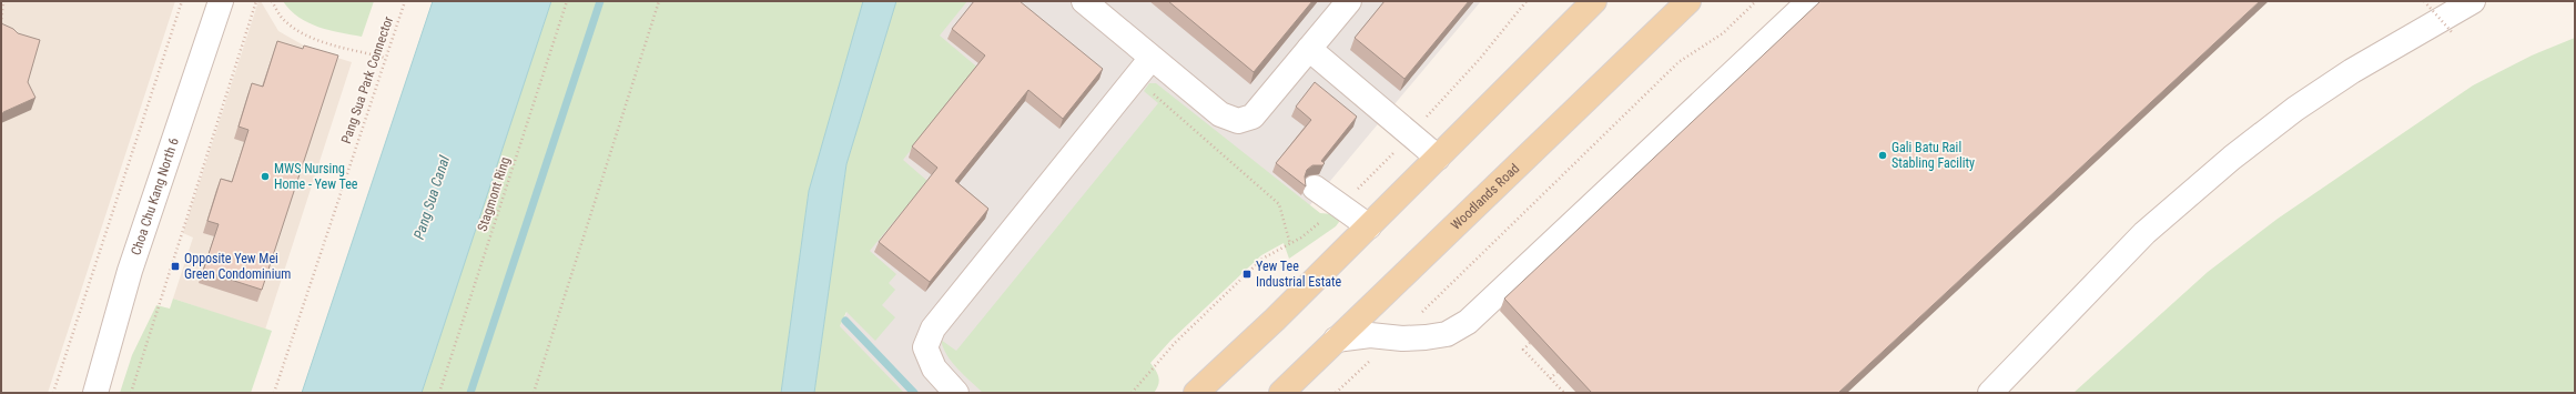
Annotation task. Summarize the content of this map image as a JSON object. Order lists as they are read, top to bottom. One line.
{"streets":{"main road":["Woodlands Road"],"street":["Choa Chu Kang North 6"],"path":["Pang Sua Park Connector","Stagmont Ring"]},"water":["Pang Sua Canal"],"places":{"other":["Gali Batu Rail Stabling Facility","MWS Nursing Home - Yew Tee"],"transit":["Opposite Yew Mei Green Condominium","Yew Tee Industrial Estate"]}}
